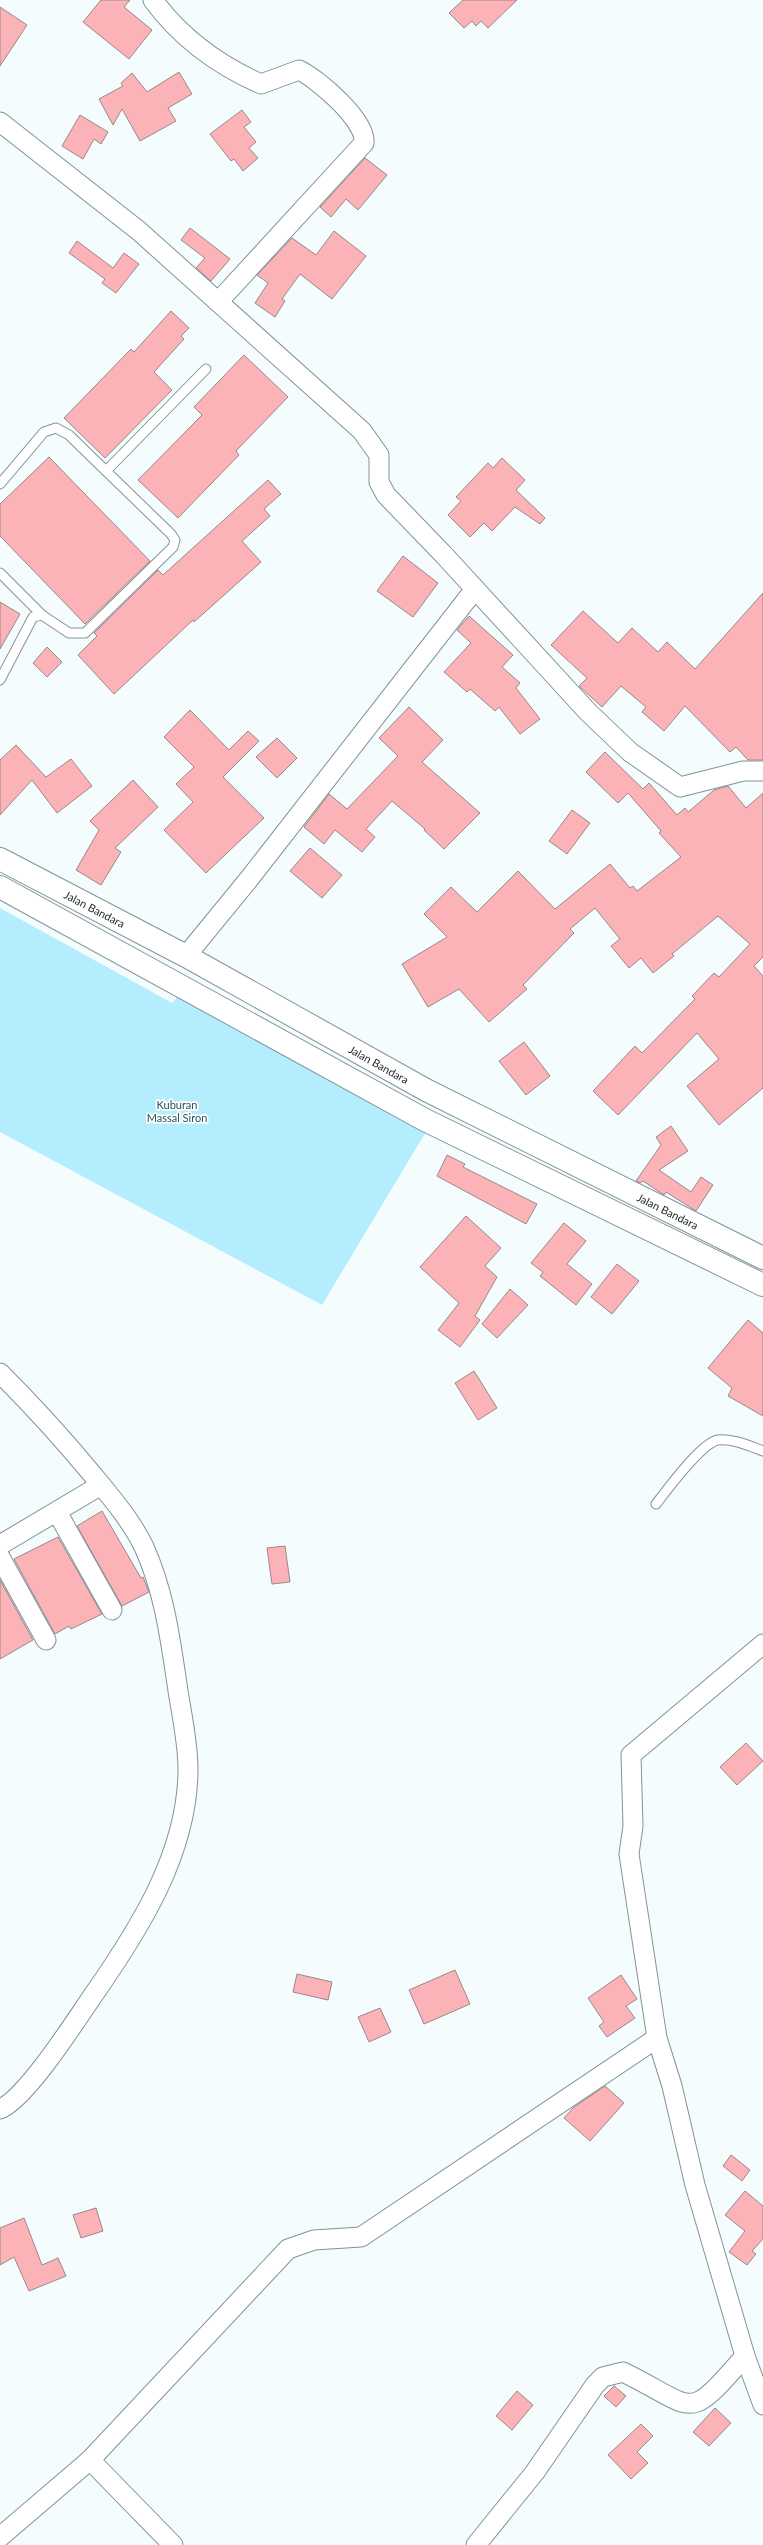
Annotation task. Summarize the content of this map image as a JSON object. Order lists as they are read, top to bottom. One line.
{"streets":{"highway":["Jalan Bandara"]},"parks":["Kuburan Massal Siron"]}
